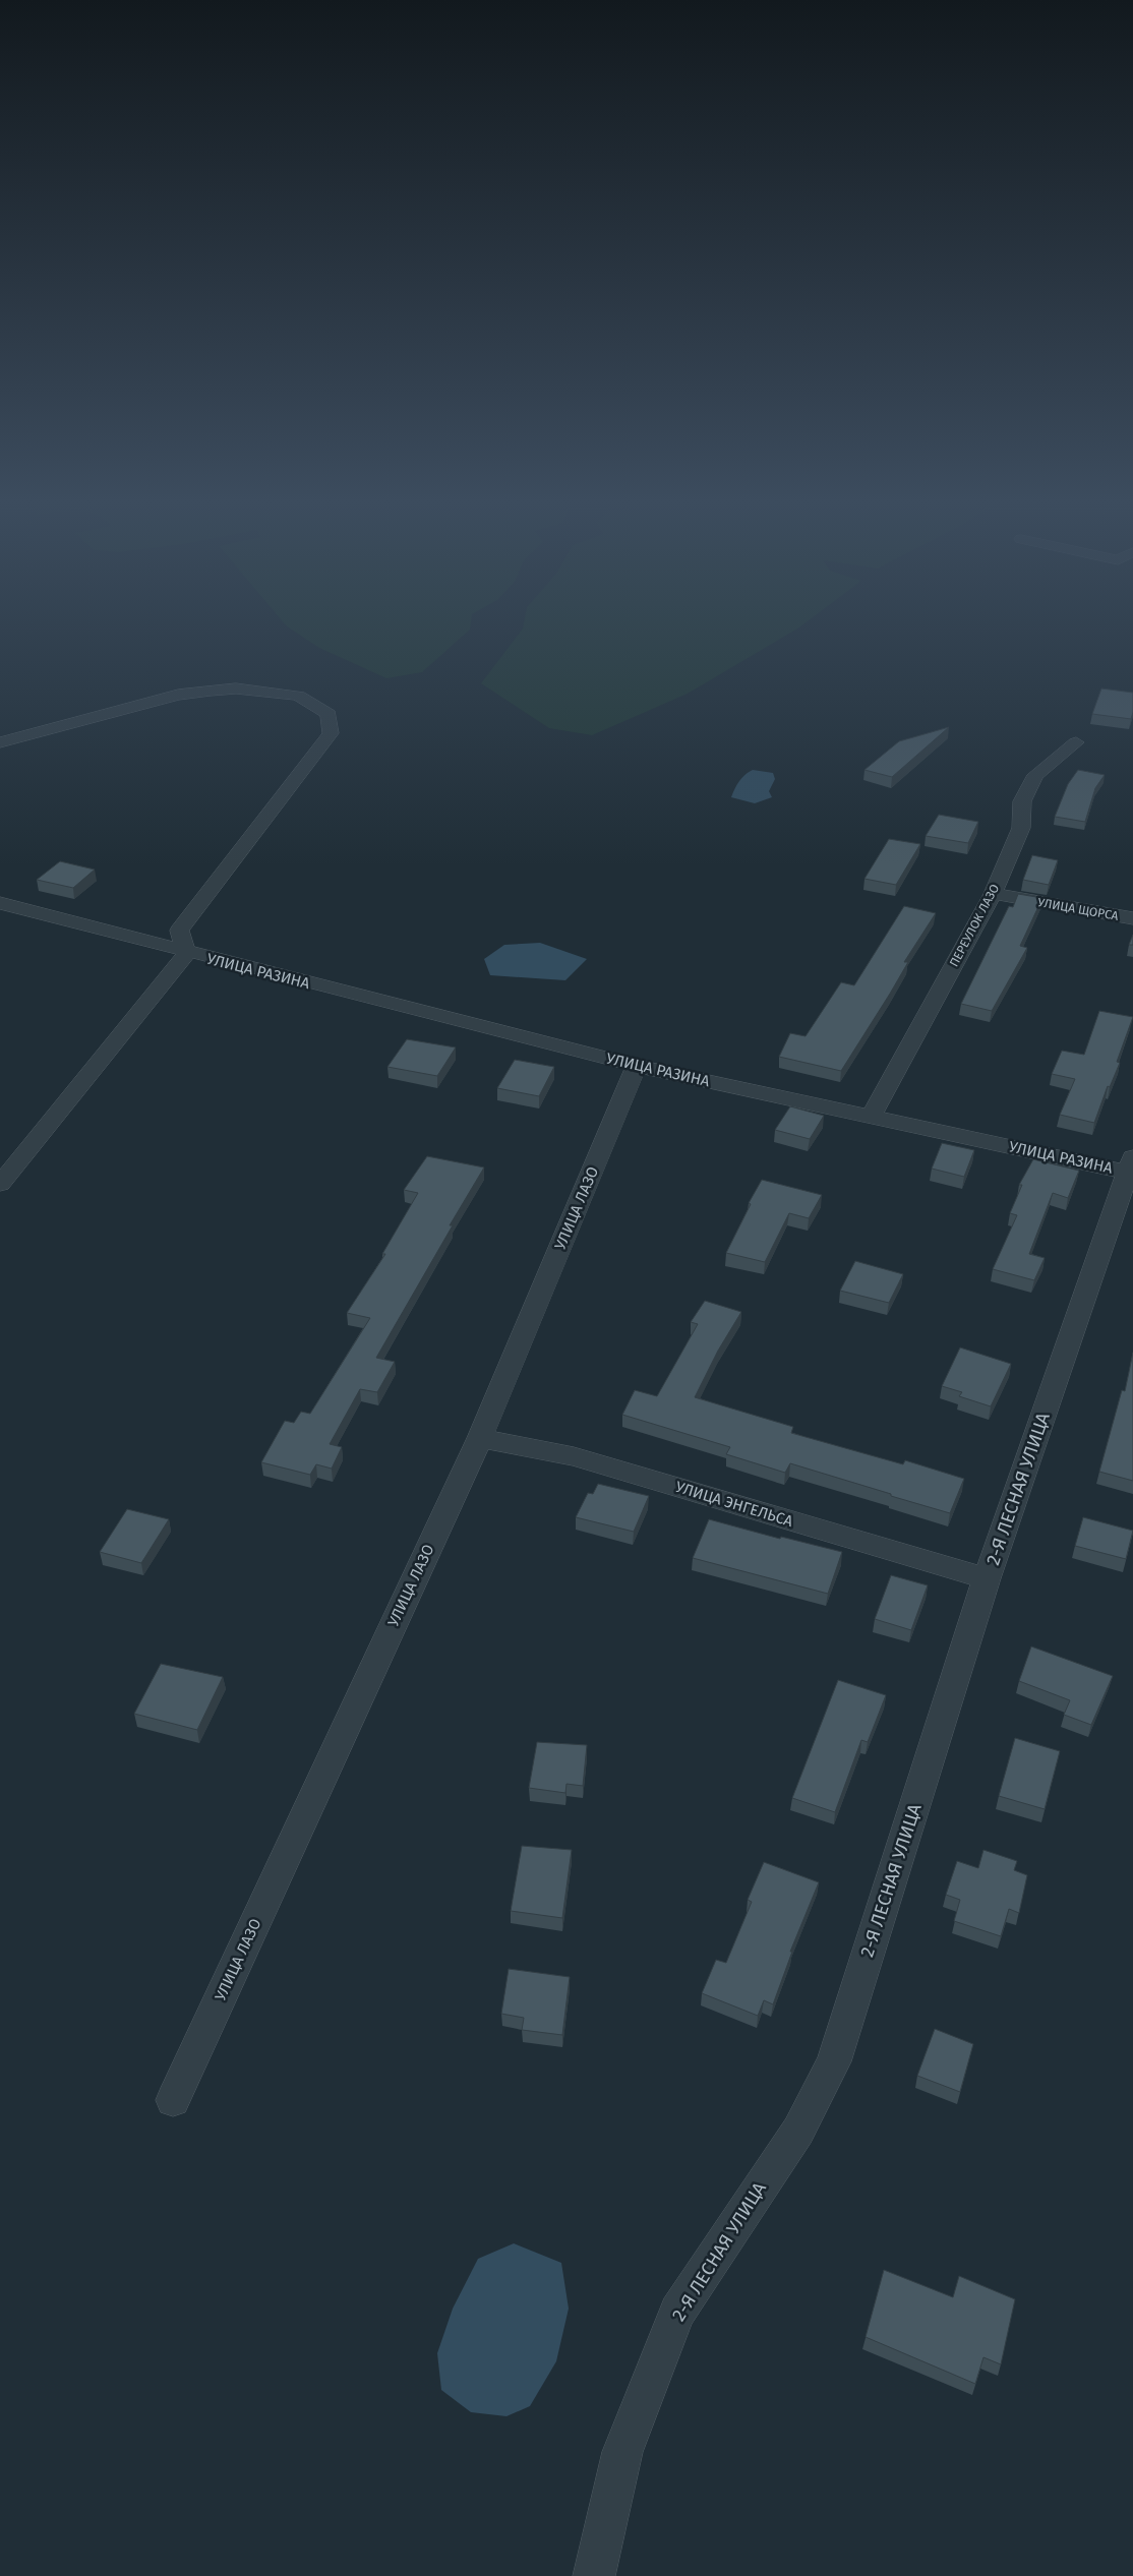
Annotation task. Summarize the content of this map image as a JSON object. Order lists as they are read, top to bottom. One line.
{"streets":{"street":["УЛИЦА ЩОРСА","ПЕРЕУЛОК ЛАЗО","УЛИЦА РАЗИНА","УЛИЦА ЛАЗО","2-Я ЛЕСНАЯ УЛИЦА","УЛИЦА ЭНГЕЛЬСА"]},"crossings":[["УЛИЦА ЩОРСА","ПЕРЕУЛОК ЛАЗО"],["ПЕРЕУЛОК ЛАЗО","УЛИЦА РАЗИНА"],["УЛИЦА РАЗИНА","УЛИЦА ЛАЗО"],["УЛИЦА РАЗИНА","2-Я ЛЕСНАЯ УЛИЦА"],["УЛИЦА ЛАЗО","УЛИЦА ЭНГЕЛЬСА"],["2-Я ЛЕСНАЯ УЛИЦА","УЛИЦА ЭНГЕЛЬСА"]]}
